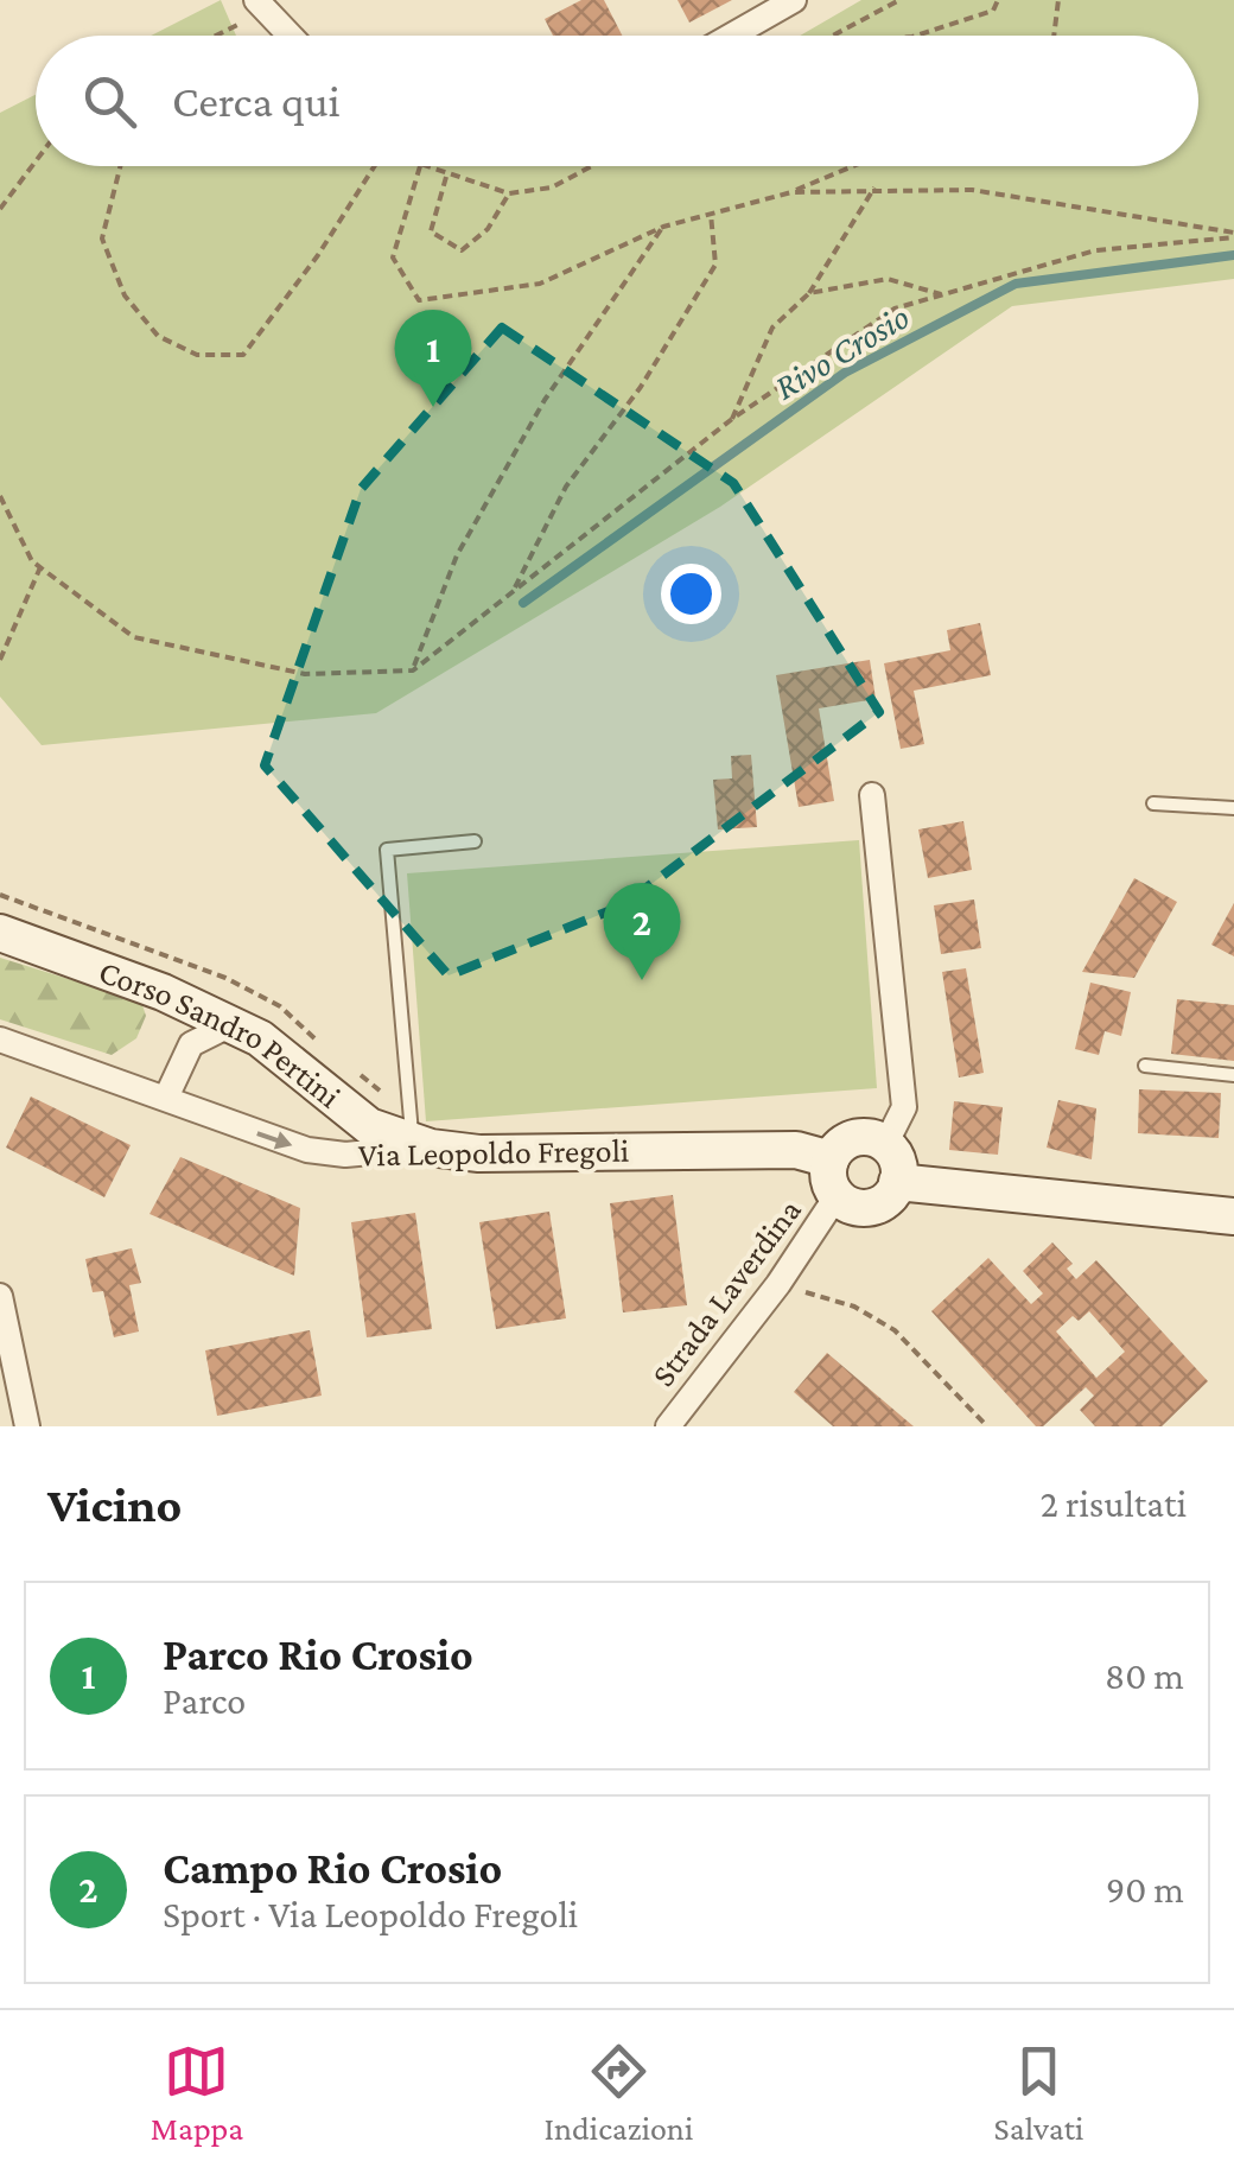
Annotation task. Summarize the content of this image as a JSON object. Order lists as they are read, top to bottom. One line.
{"streets":{"street":["Corso Sandro Pertini","Via Leopoldo Fregoli","Strada Laverdina"]},"crossings":[["Corso Sandro Pertini","Via Leopoldo Fregoli"],["Via Leopoldo Fregoli","Strada Laverdina"]],"water":["Rivo Crosio"],"page":{"search":"Cerca qui","pins":["1","2"],"heading":["Vicino","2 risultati"],"list":[{"mark":"1","name":"Parco Rio Crosio","note":"Parco","value":"80 m"},{"mark":"2","name":"Campo Rio Crosio","note":"Sport · Via Leopoldo Fregoli","value":"90 m"}],"nav":["Mappa","Indicazioni","Salvati"]}}
